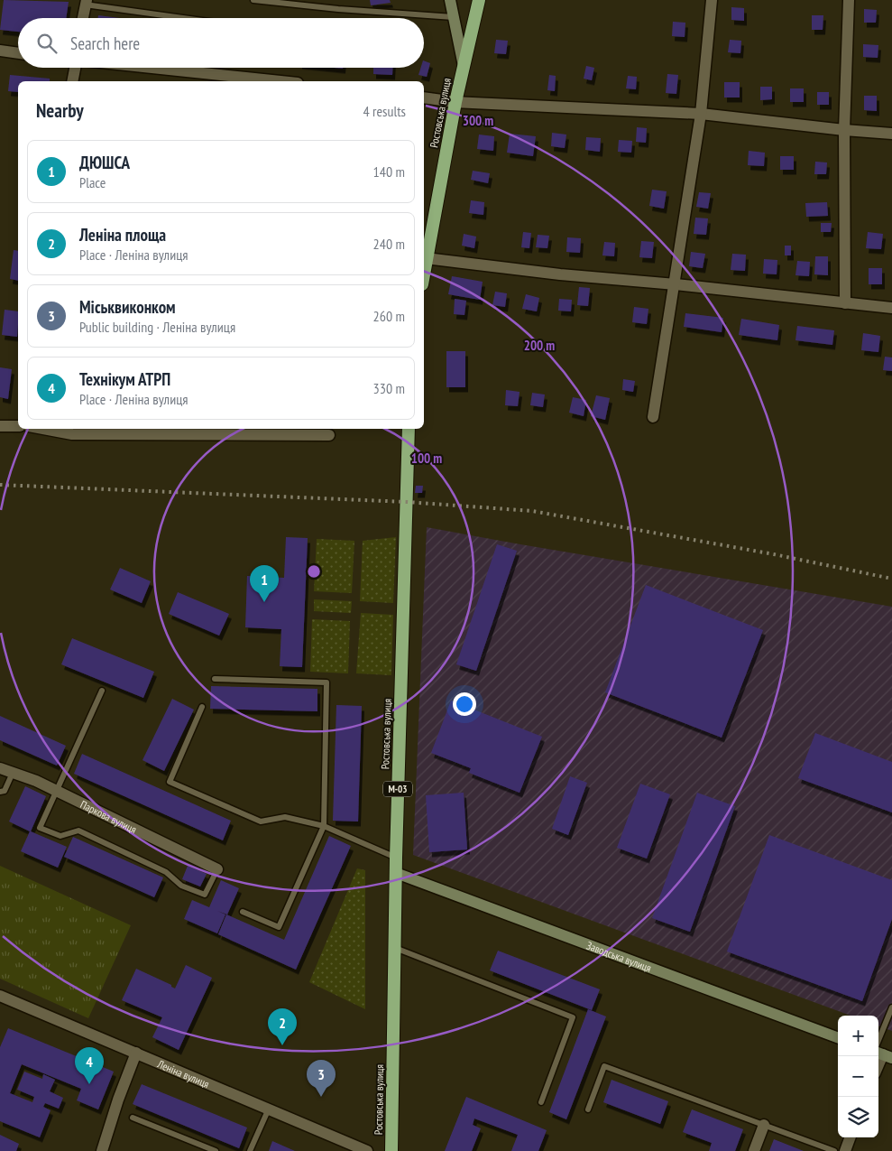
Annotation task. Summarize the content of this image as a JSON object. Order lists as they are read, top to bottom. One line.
{"streets":{"highway":["Ростовська вулиця","М-03"],"main road":["Заводська вулиця"],"street":["Паркова вулиця","Леніна вулиця"]},"crossings":[["Ростовська вулиця","Заводська вулиця"]],"page":{"search":"Search here","heading":["Nearby","4 results"],"list":[{"mark":"1","name":"ДЮШСА","note":"Place","value":"140 m"},{"mark":"2","name":"Леніна площа","note":"Place · Леніна вулиця","value":"240 m"},{"mark":"3","name":"Міськвиконком","note":"Public building · Леніна вулиця","value":"260 m"},{"mark":"4","name":"Технікум АТРП","note":"Place · Леніна вулиця","value":"330 m"}],"pins":["1","2","4","3"],"map_buttons":["+","−"]},"rings":["300 m","200 m","100 m"]}
